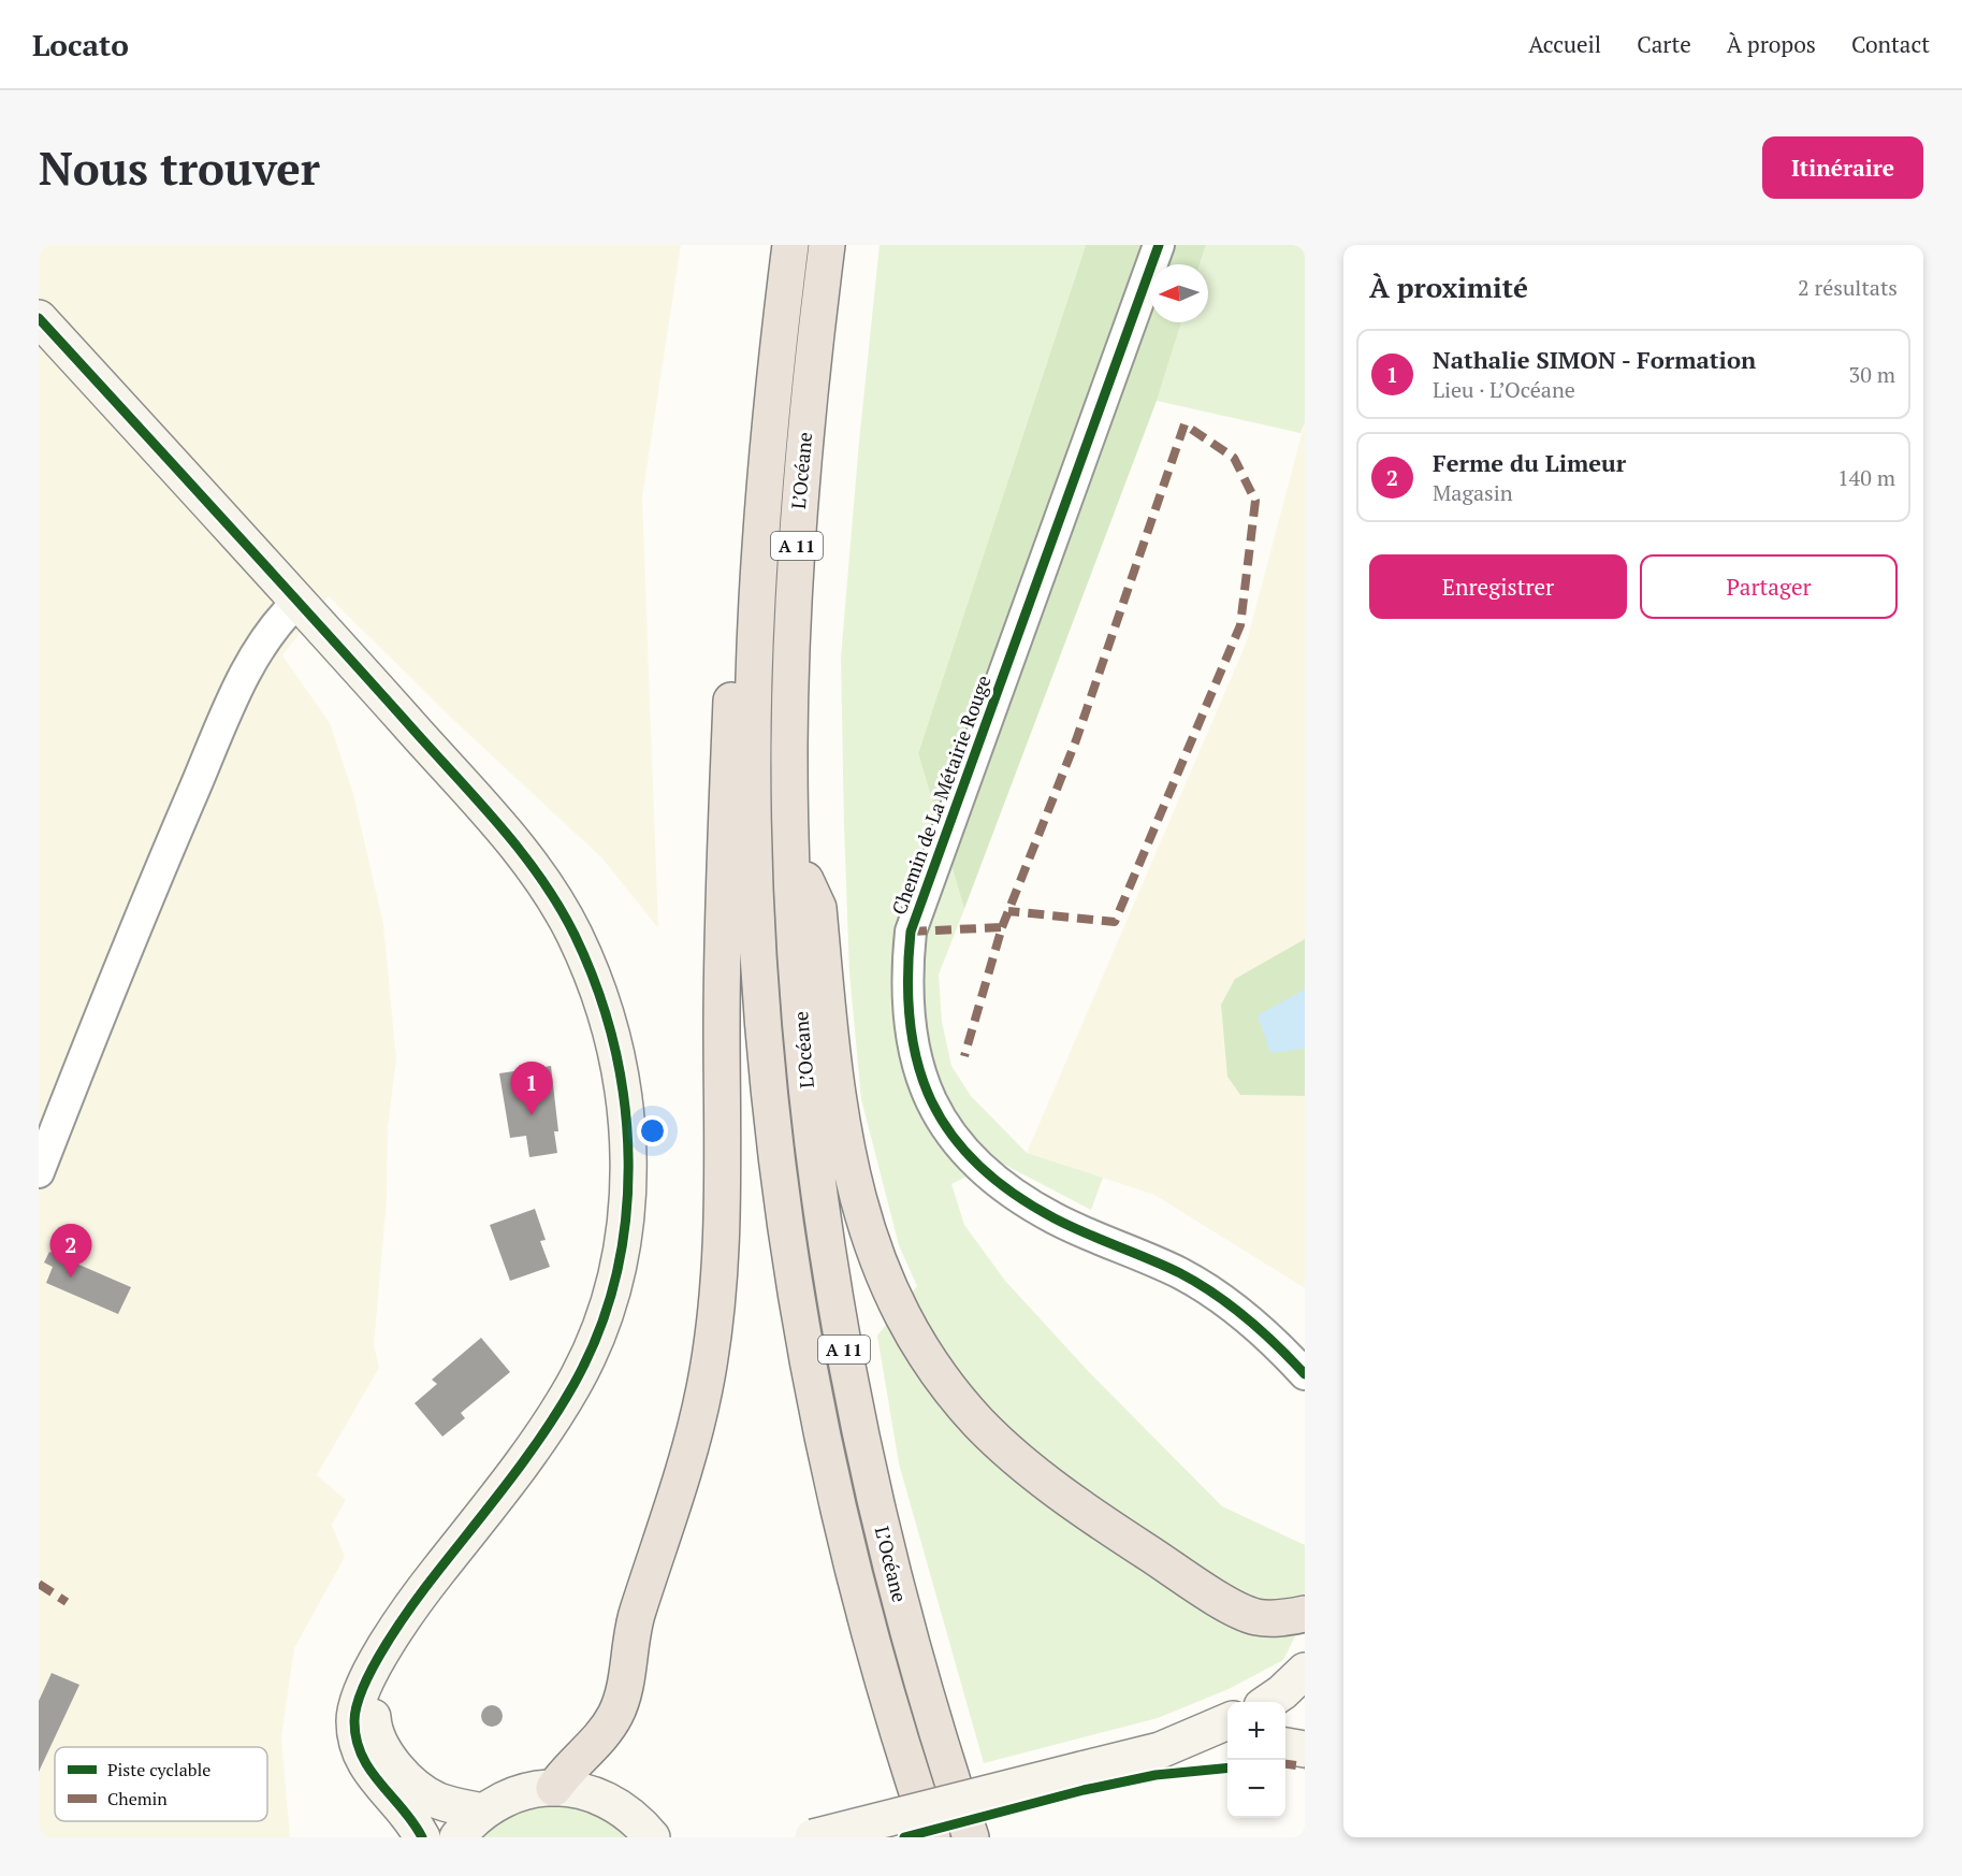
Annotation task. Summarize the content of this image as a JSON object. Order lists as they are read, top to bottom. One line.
{"streets":{"highway":["L’Océane","A 11"],"street":["Chemin de La Métairie Rouge"]},"legend":["Piste cyclable","Chemin"],"north":"left","page":{"header":"Locato","nav":["Accueil","Carte","À propos","Contact"],"buttons":["Itinéraire",["Enregistrer","Partager"]],"title":"Nous trouver","heading":["À proximité","2 résultats"],"list":[{"mark":"1","name":"Nathalie SIMON - Formation","note":"Lieu · L’Océane","value":"30 m"},{"mark":"2","name":"Ferme du Limeur","note":"Magasin","value":"140 m"}],"pins":["1","2"],"map_buttons":["+","−"]}}
